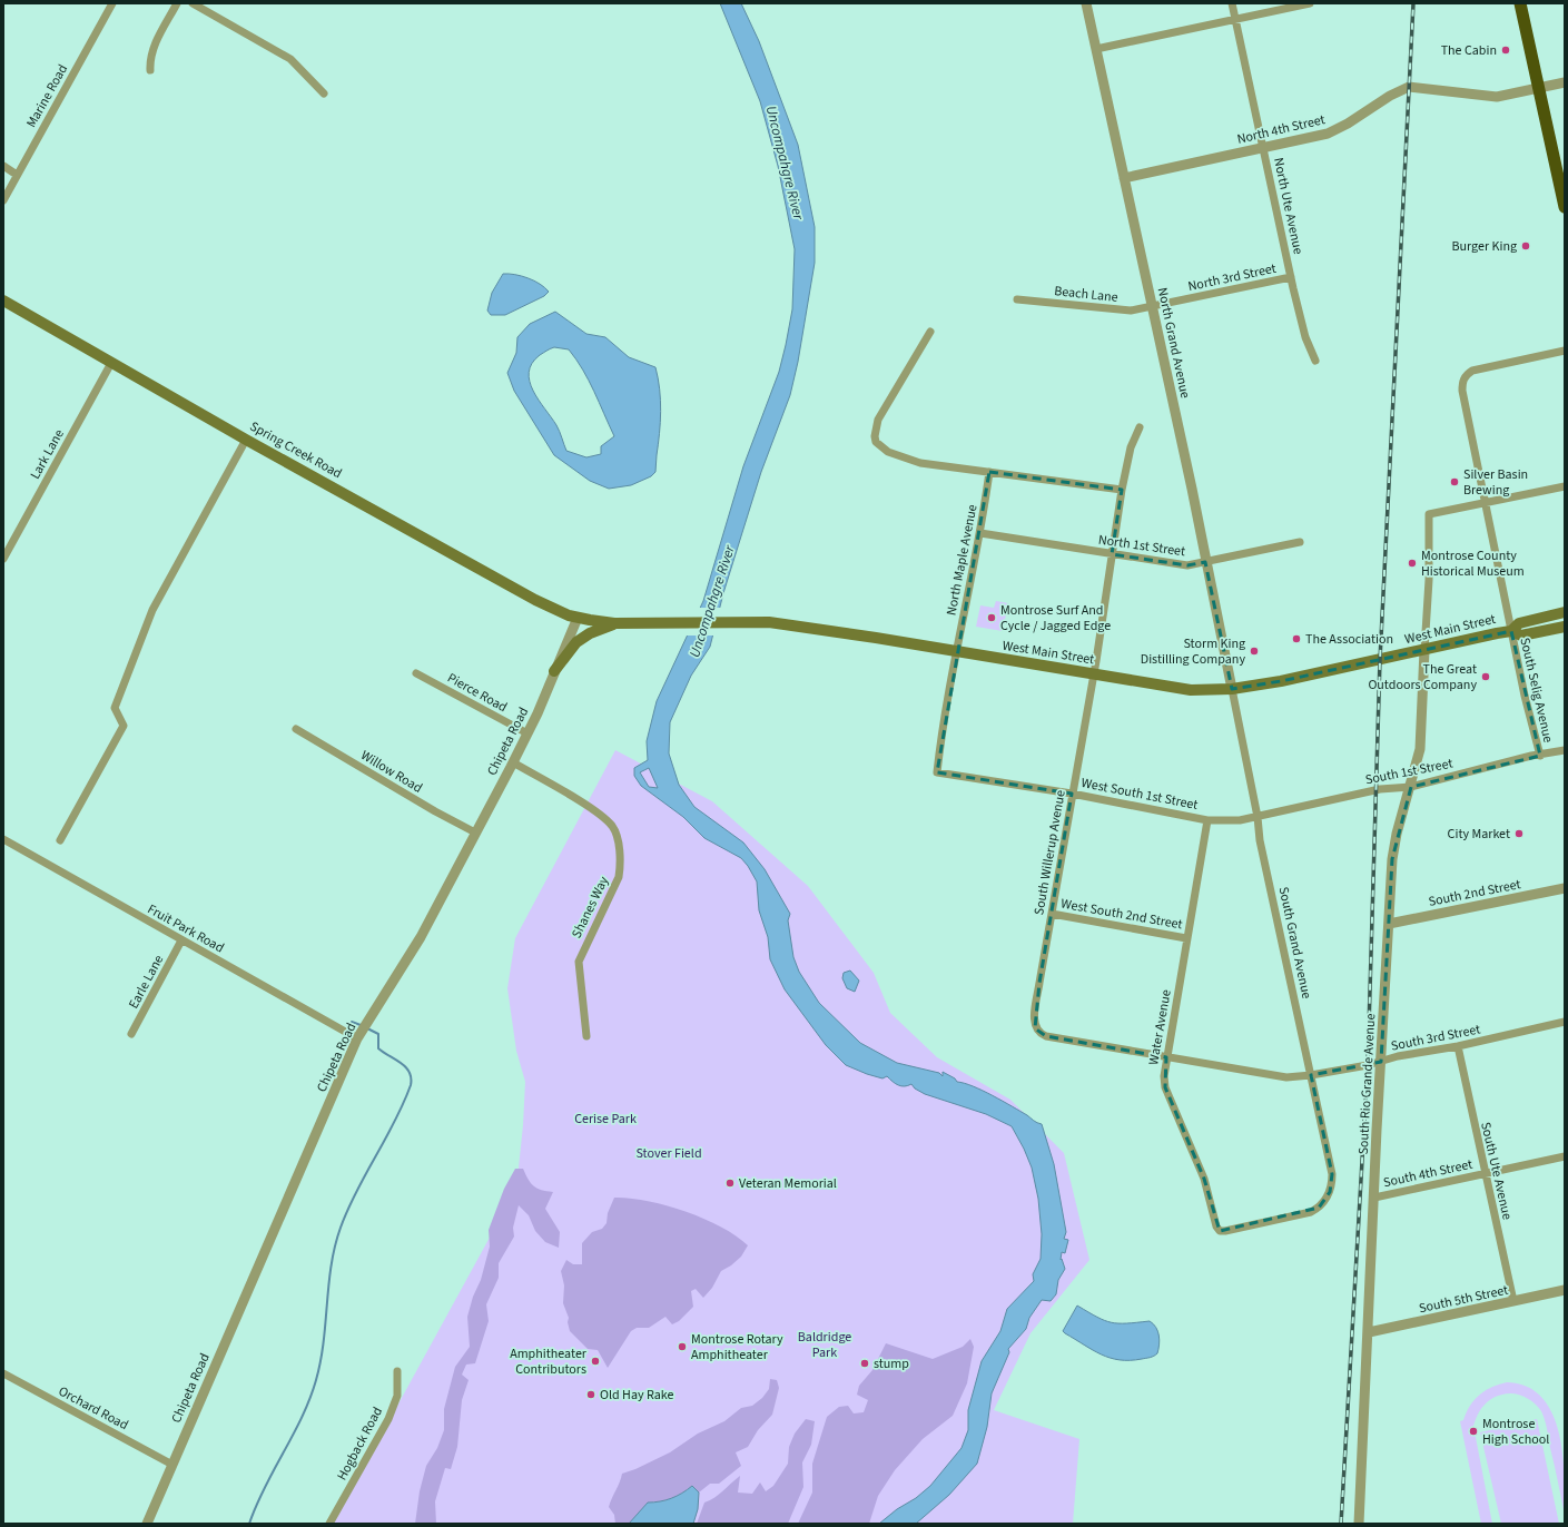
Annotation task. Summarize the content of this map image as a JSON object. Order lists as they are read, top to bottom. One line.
{"streets":{"main road":["Spring Creek Road","West Main Street"],"street":["Marine Road","North 4th Street","North Ute Avenue","North 3rd Street","Beach Lane","North Grand Avenue","Lark Lane","North 1st Street","North Maple Avenue","South Selig Avenue","Pierce Road","Chipeta Road","Willow Road","South 1st Street","West South 1st Street","South Willerup Avenue","South 2nd Street","Shanes Way","West South 2nd Street","Fruit Park Road","South Grand Avenue","Earle Lane","Water Avenue","South 3rd Street","South Rio Grande Avenue","South Ute Avenue","South 4th Street","South 5th Street","Orchard Road","Hogback Road"]},"crossings":[["North 4th Street","North Ute Avenue"],["North 4th Street","North Grand Avenue"],["North Ute Avenue","North 3rd Street"],["North 3rd Street","Beach Lane"],["North 3rd Street","North Grand Avenue"],["Beach Lane","North Grand Avenue"],["North Grand Avenue","North 1st Street"],["North Grand Avenue","West Main Street"],["North Grand Avenue","South Grand Avenue"],["Spring Creek Road","Lark Lane"],["Spring Creek Road","West Main Street"],["Spring Creek Road","Chipeta Road"],["North 1st Street","North Maple Avenue"],["North 1st Street","South Willerup Avenue"],["North Maple Avenue","West Main Street"],["North Maple Avenue","West South 1st Street"],["West Main Street","South Selig Avenue"],["West Main Street","Chipeta Road"],["West Main Street","South Willerup Avenue"],["West Main Street","South Grand Avenue"],["West Main Street","South Rio Grande Avenue"],["South Selig Avenue","South 1st Street"],["Pierce Road","Chipeta Road"],["Chipeta Road","Willow Road"],["Chipeta Road","Shanes Way"],["Chipeta Road","Fruit Park Road"],["Chipeta Road","Orchard Road"],["South 1st Street","West South 1st Street"],["South 1st Street","South Grand Avenue"],["South 1st Street","South Rio Grande Avenue"],["West South 1st Street","South Willerup Avenue"],["West South 1st Street","South Grand Avenue"],["West South 1st Street","Water Avenue"],["South Willerup Avenue","West South 2nd Street"],["South Willerup Avenue","South 3rd Street"],["South 2nd Street","South Rio Grande Avenue"],["West South 2nd Street","Water Avenue"],["Fruit Park Road","Earle Lane"],["South Grand Avenue","Water Avenue"],["South Grand Avenue","South 3rd Street"],["Water Avenue","South 3rd Street"],["South 3rd Street","South Rio Grande Avenue"],["South 3rd Street","South Ute Avenue"],["South Rio Grande Avenue","South 4th Street"],["South Rio Grande Avenue","South 5th Street"],["South Ute Avenue","South 4th Street"],["South Ute Avenue","South 5th Street"]],"water":["Uncompahgre River"],"parks":["Cerise Park","Stover Field","Baldridge Park"],"places":["The Cabin","Burger King","Silver Basin Brewing","Montrose County Historical Museum","Montrose Surf And Cycle / Jagged Edge","The Association","Storm King Distilling Company","The Great Outdoors Company","City Market","Veteran Memorial","Montrose Rotary Amphitheater","Amphitheater Contributors","stump","Old Hay Rake","Montrose High School"]}
